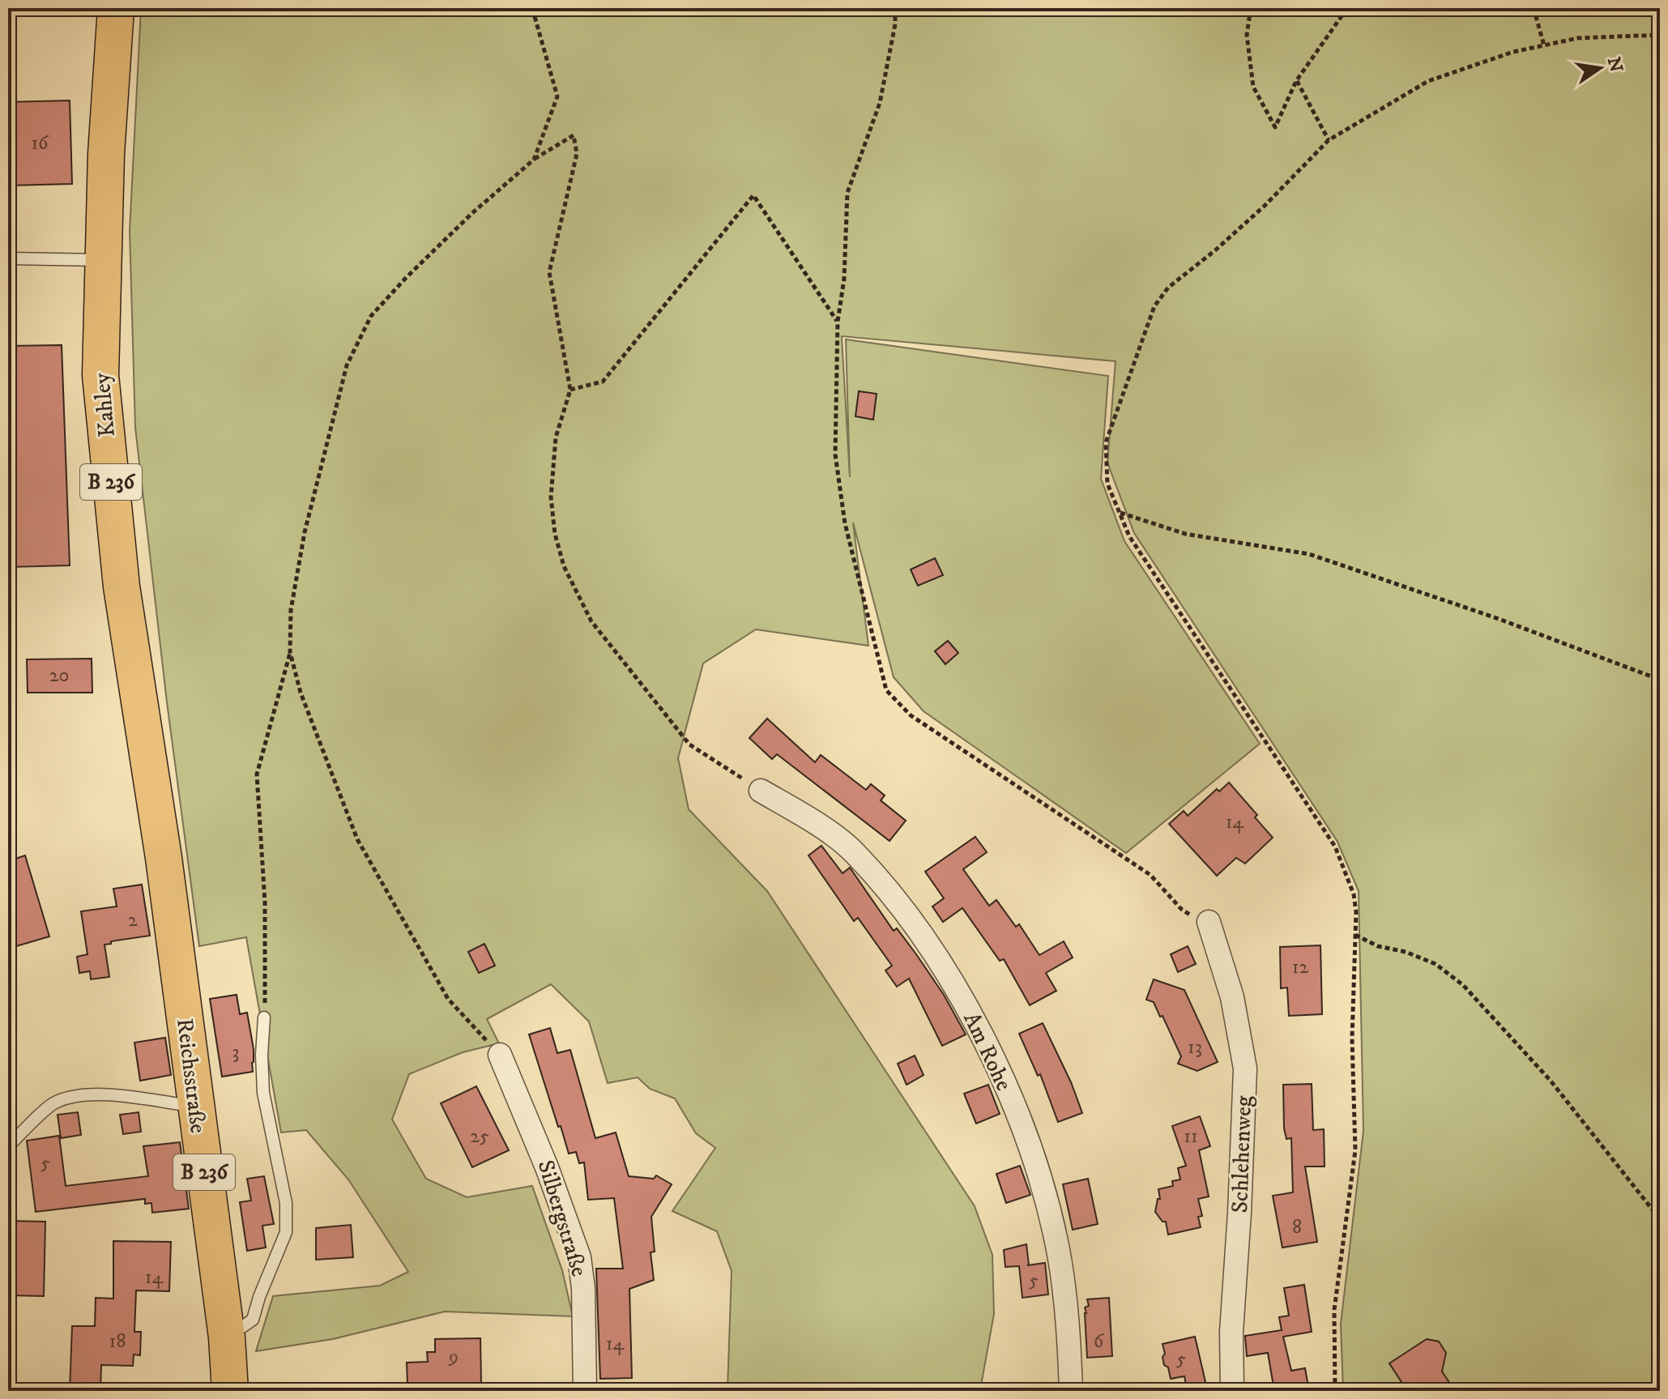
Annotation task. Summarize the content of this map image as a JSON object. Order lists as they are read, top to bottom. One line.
{"streets":{"main road":["Kahley","B 236","Reichsstraße"],"street":["Am Rohe","Schlehenweg","Silbergstraße"]},"crossings":[["Kahley","Reichsstraße"]],"house_numbers":["16","20","14","2","12","13","3","25","11","5","8","14","5","18","6","14","9","5"],"north":"right"}
